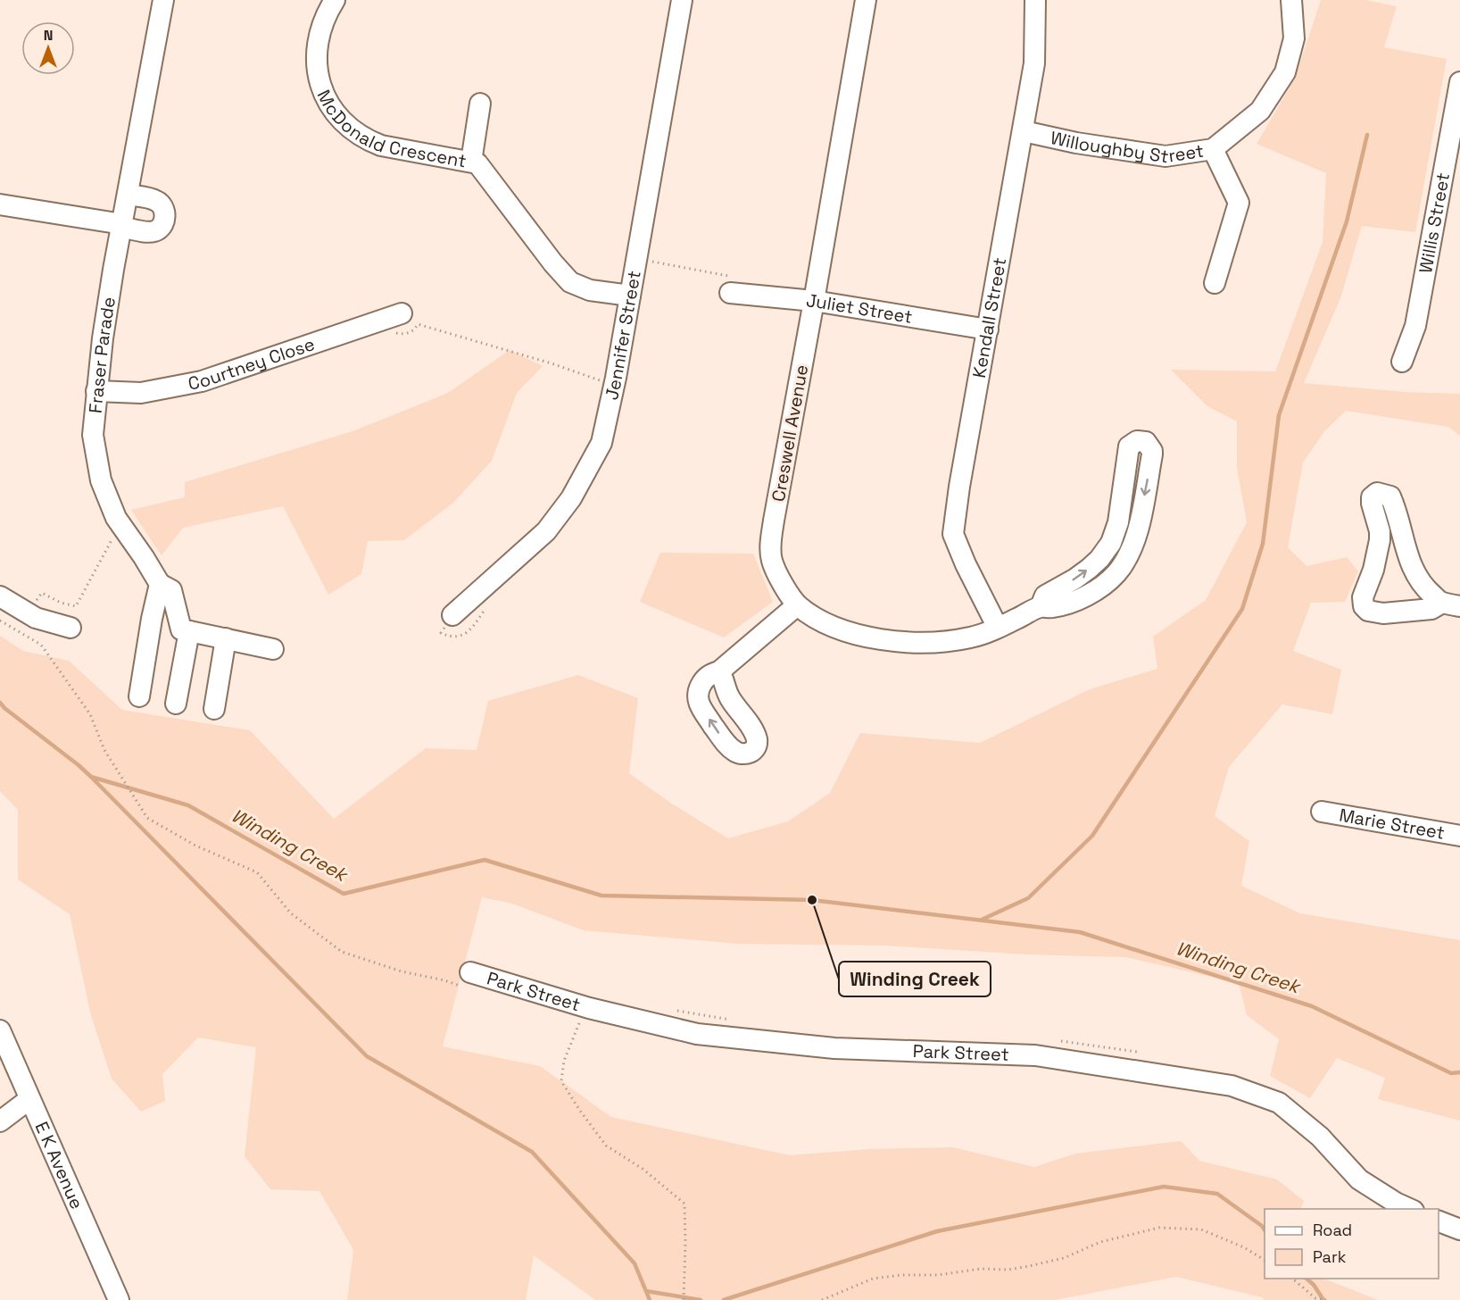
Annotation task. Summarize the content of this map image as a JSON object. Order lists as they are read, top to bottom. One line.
{"streets":{"street":["McDonald Crescent","Willoughby Street","Willis Street","Juliet Street","Kendall Street","Jennifer Street","Fraser Parade","Courtney Close","Creswell Avenue","Marie Street","Park Street","E K Avenue"]},"crossings":[["McDonald Crescent","Jennifer Street"],["Willoughby Street","Kendall Street"],["Juliet Street","Kendall Street"],["Juliet Street","Creswell Avenue"],["Kendall Street","Creswell Avenue"],["Fraser Parade","Courtney Close"]],"water":["Winding Creek"],"places":["Winding Creek"],"legend":["Road","Park"],"north":"top"}
